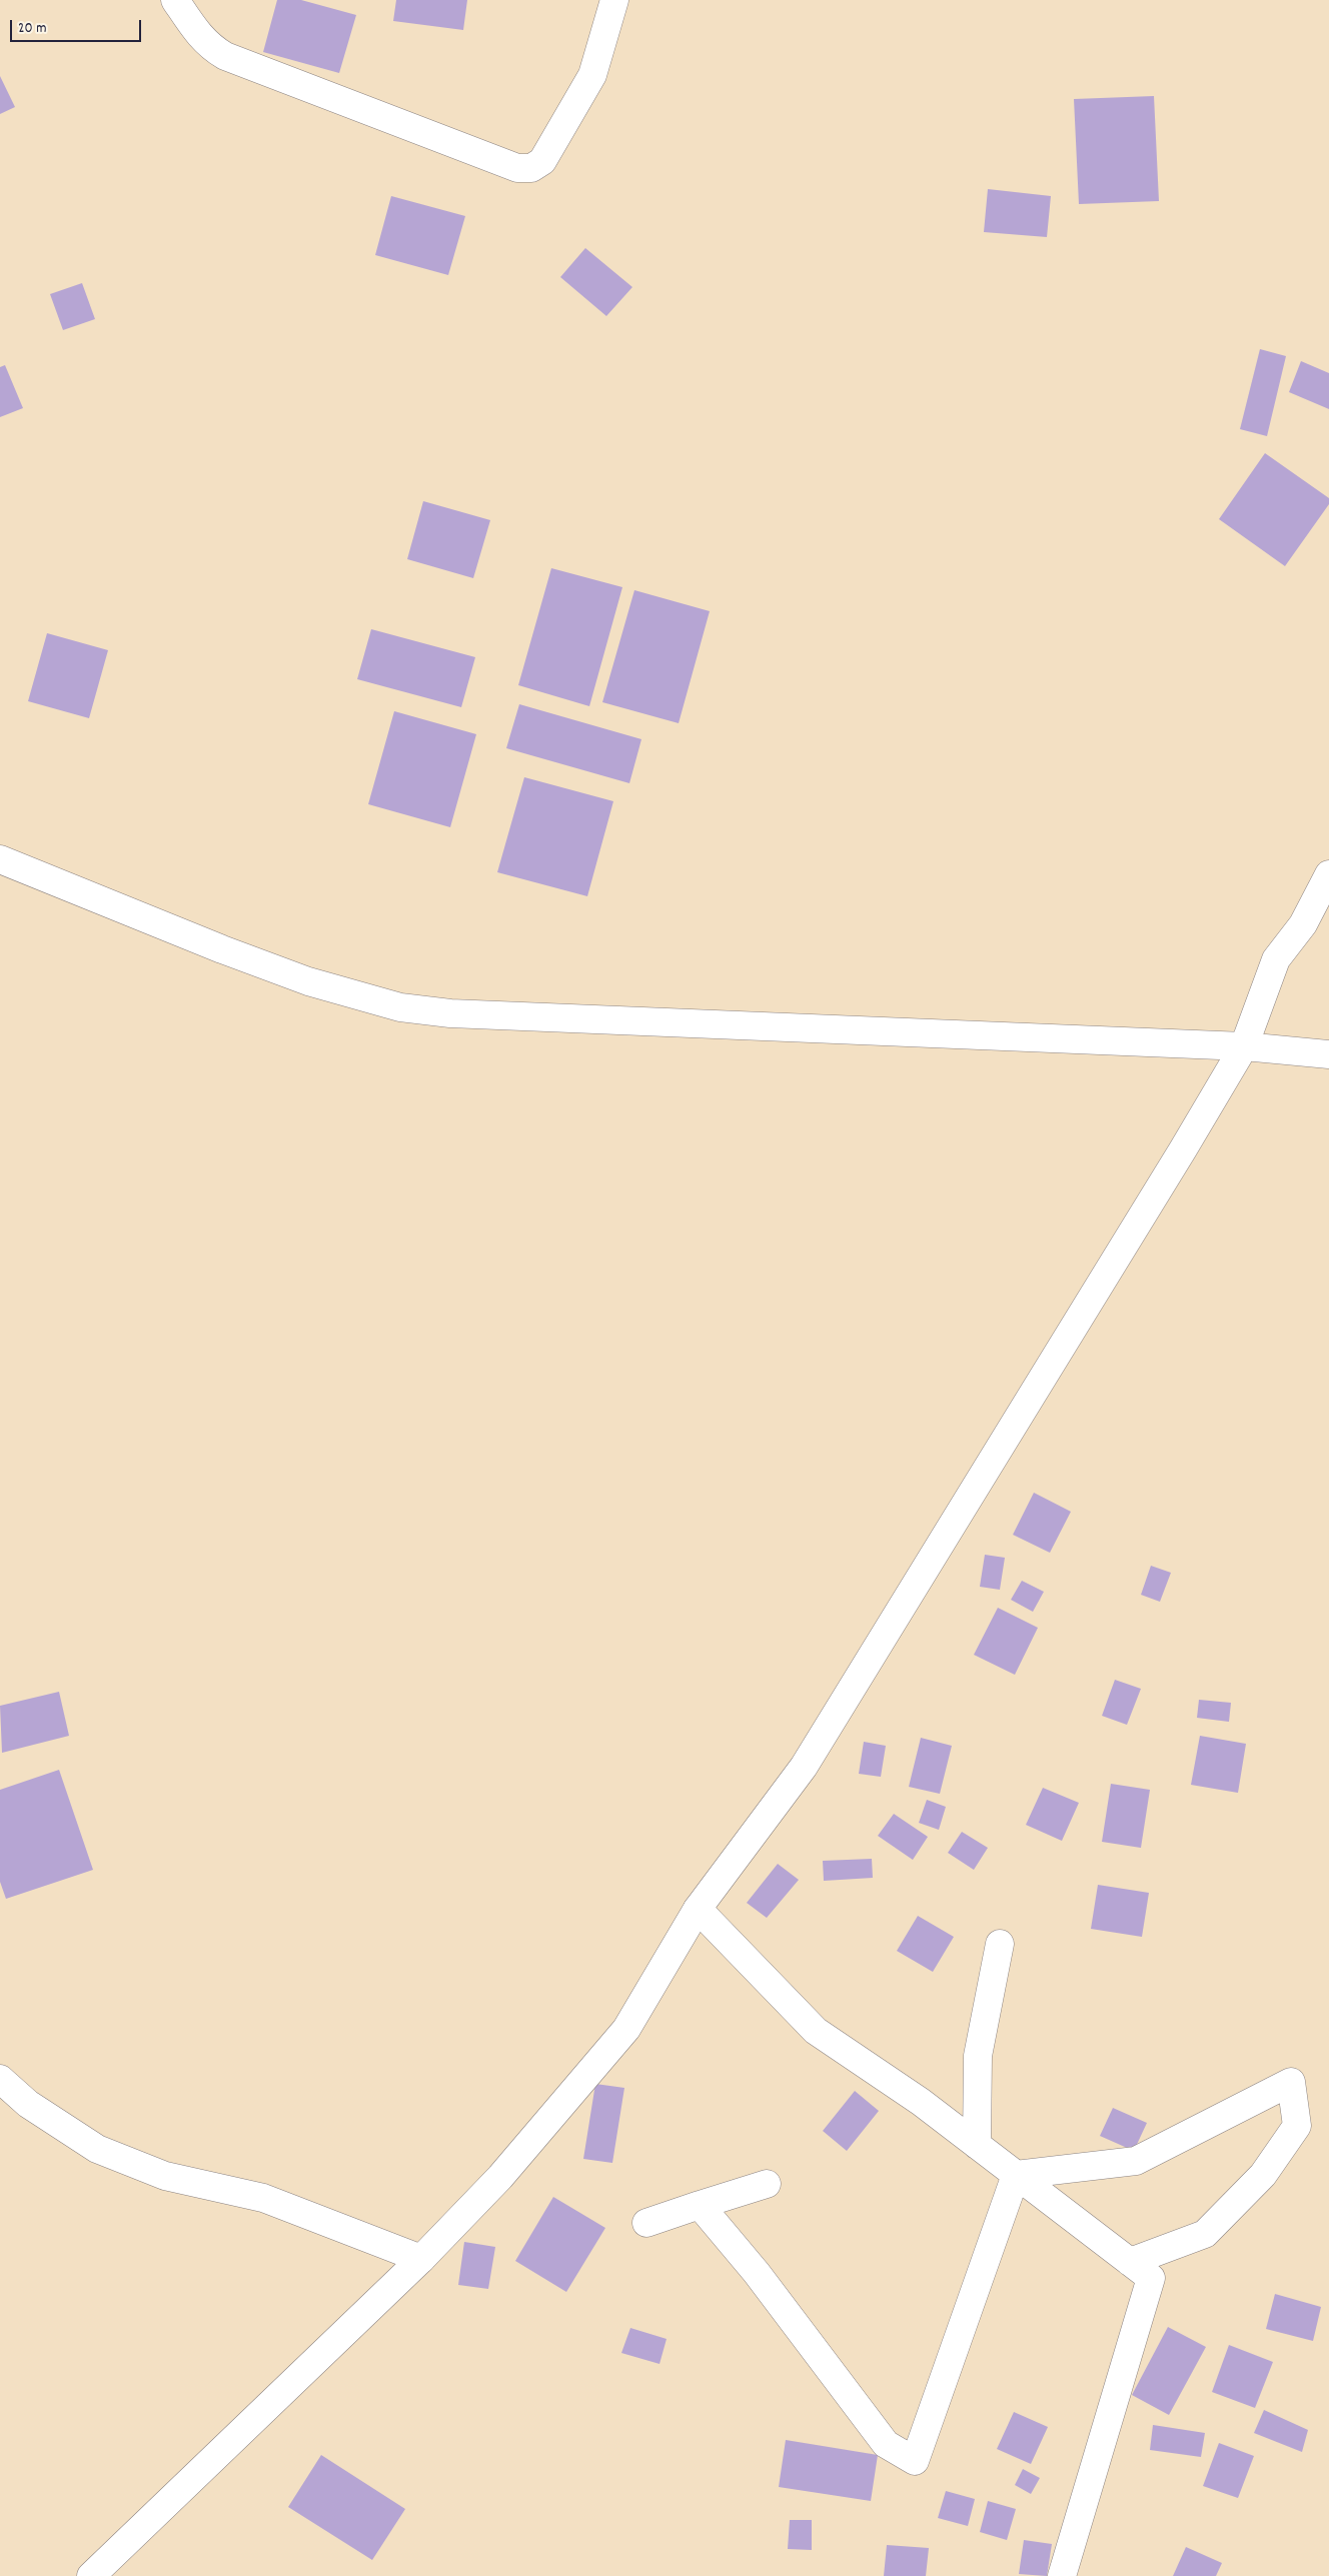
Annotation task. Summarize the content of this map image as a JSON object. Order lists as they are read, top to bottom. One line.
{"scale_bar":"20 m"}
